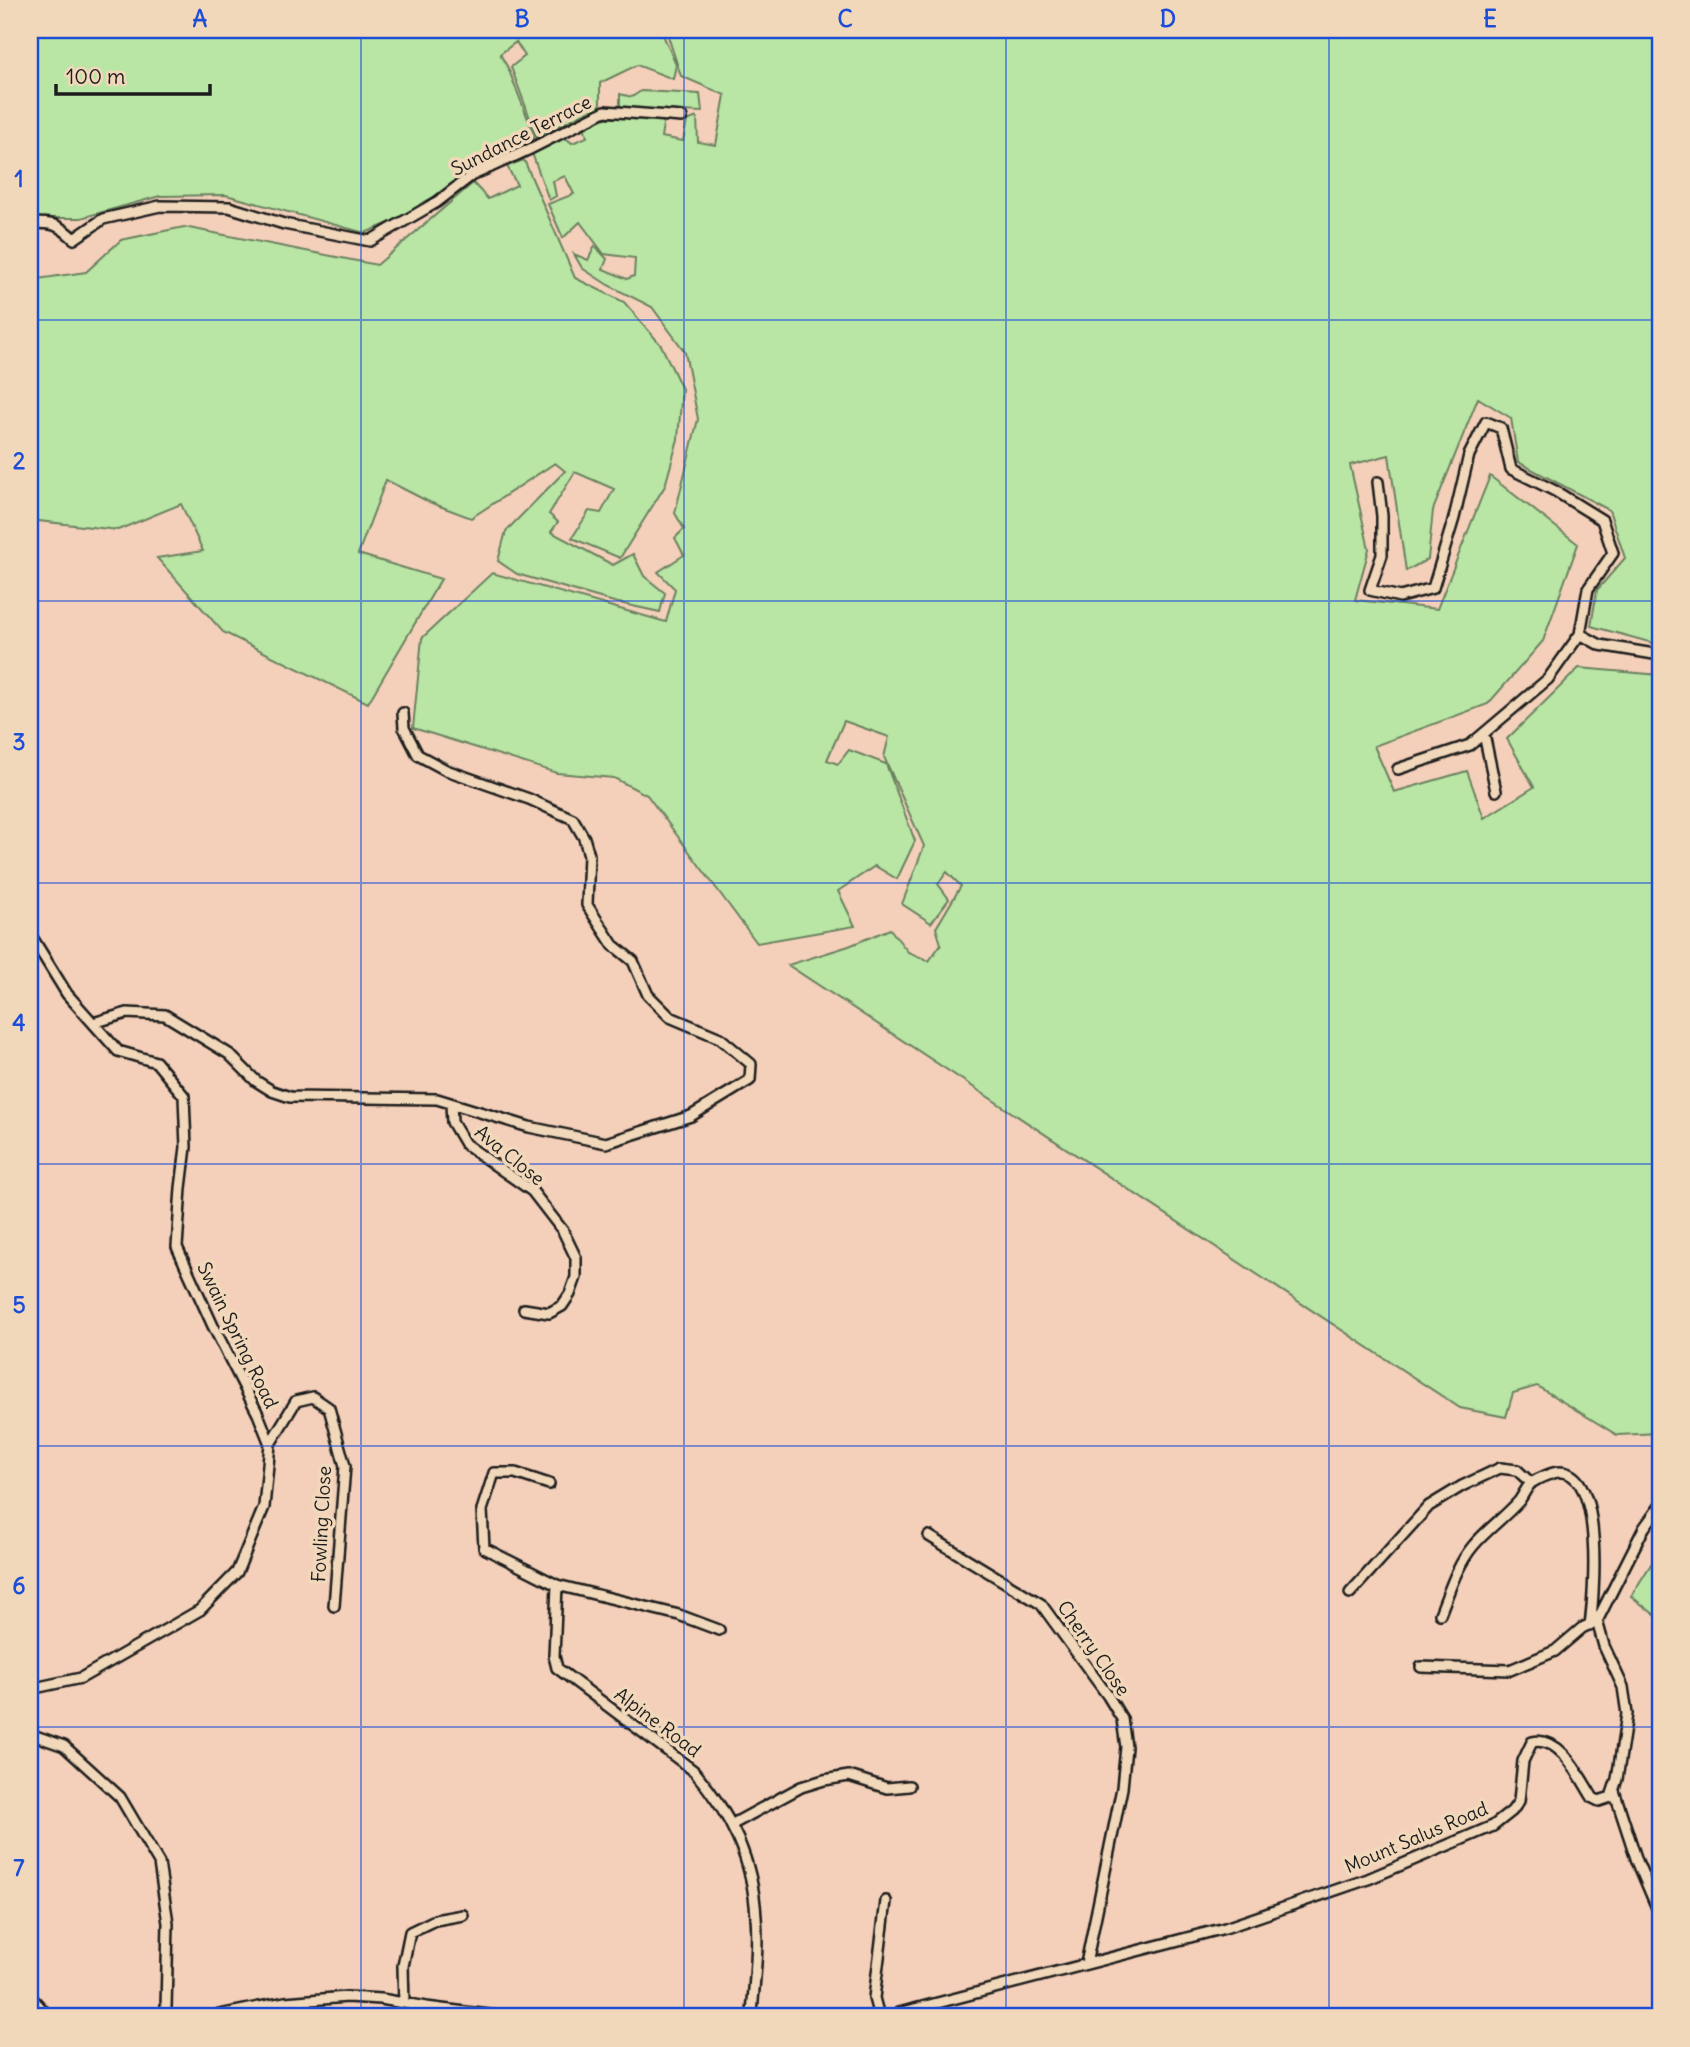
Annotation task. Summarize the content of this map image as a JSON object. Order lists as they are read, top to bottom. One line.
{"streets":{"street":["Sundance Terrace","Ava Close","Swain Spring Road","Fowling Close","Cherry Close","Alpine Road","Mount Salus Road"]},"crossings":[["Swain Spring Road","Fowling Close"],["Cherry Close","Mount Salus Road"]],"scale_bar":"100 m","grid":{"columns":["A","B","C","D","E"],"rows":["1","2","3","4","5","6","7"]}}
